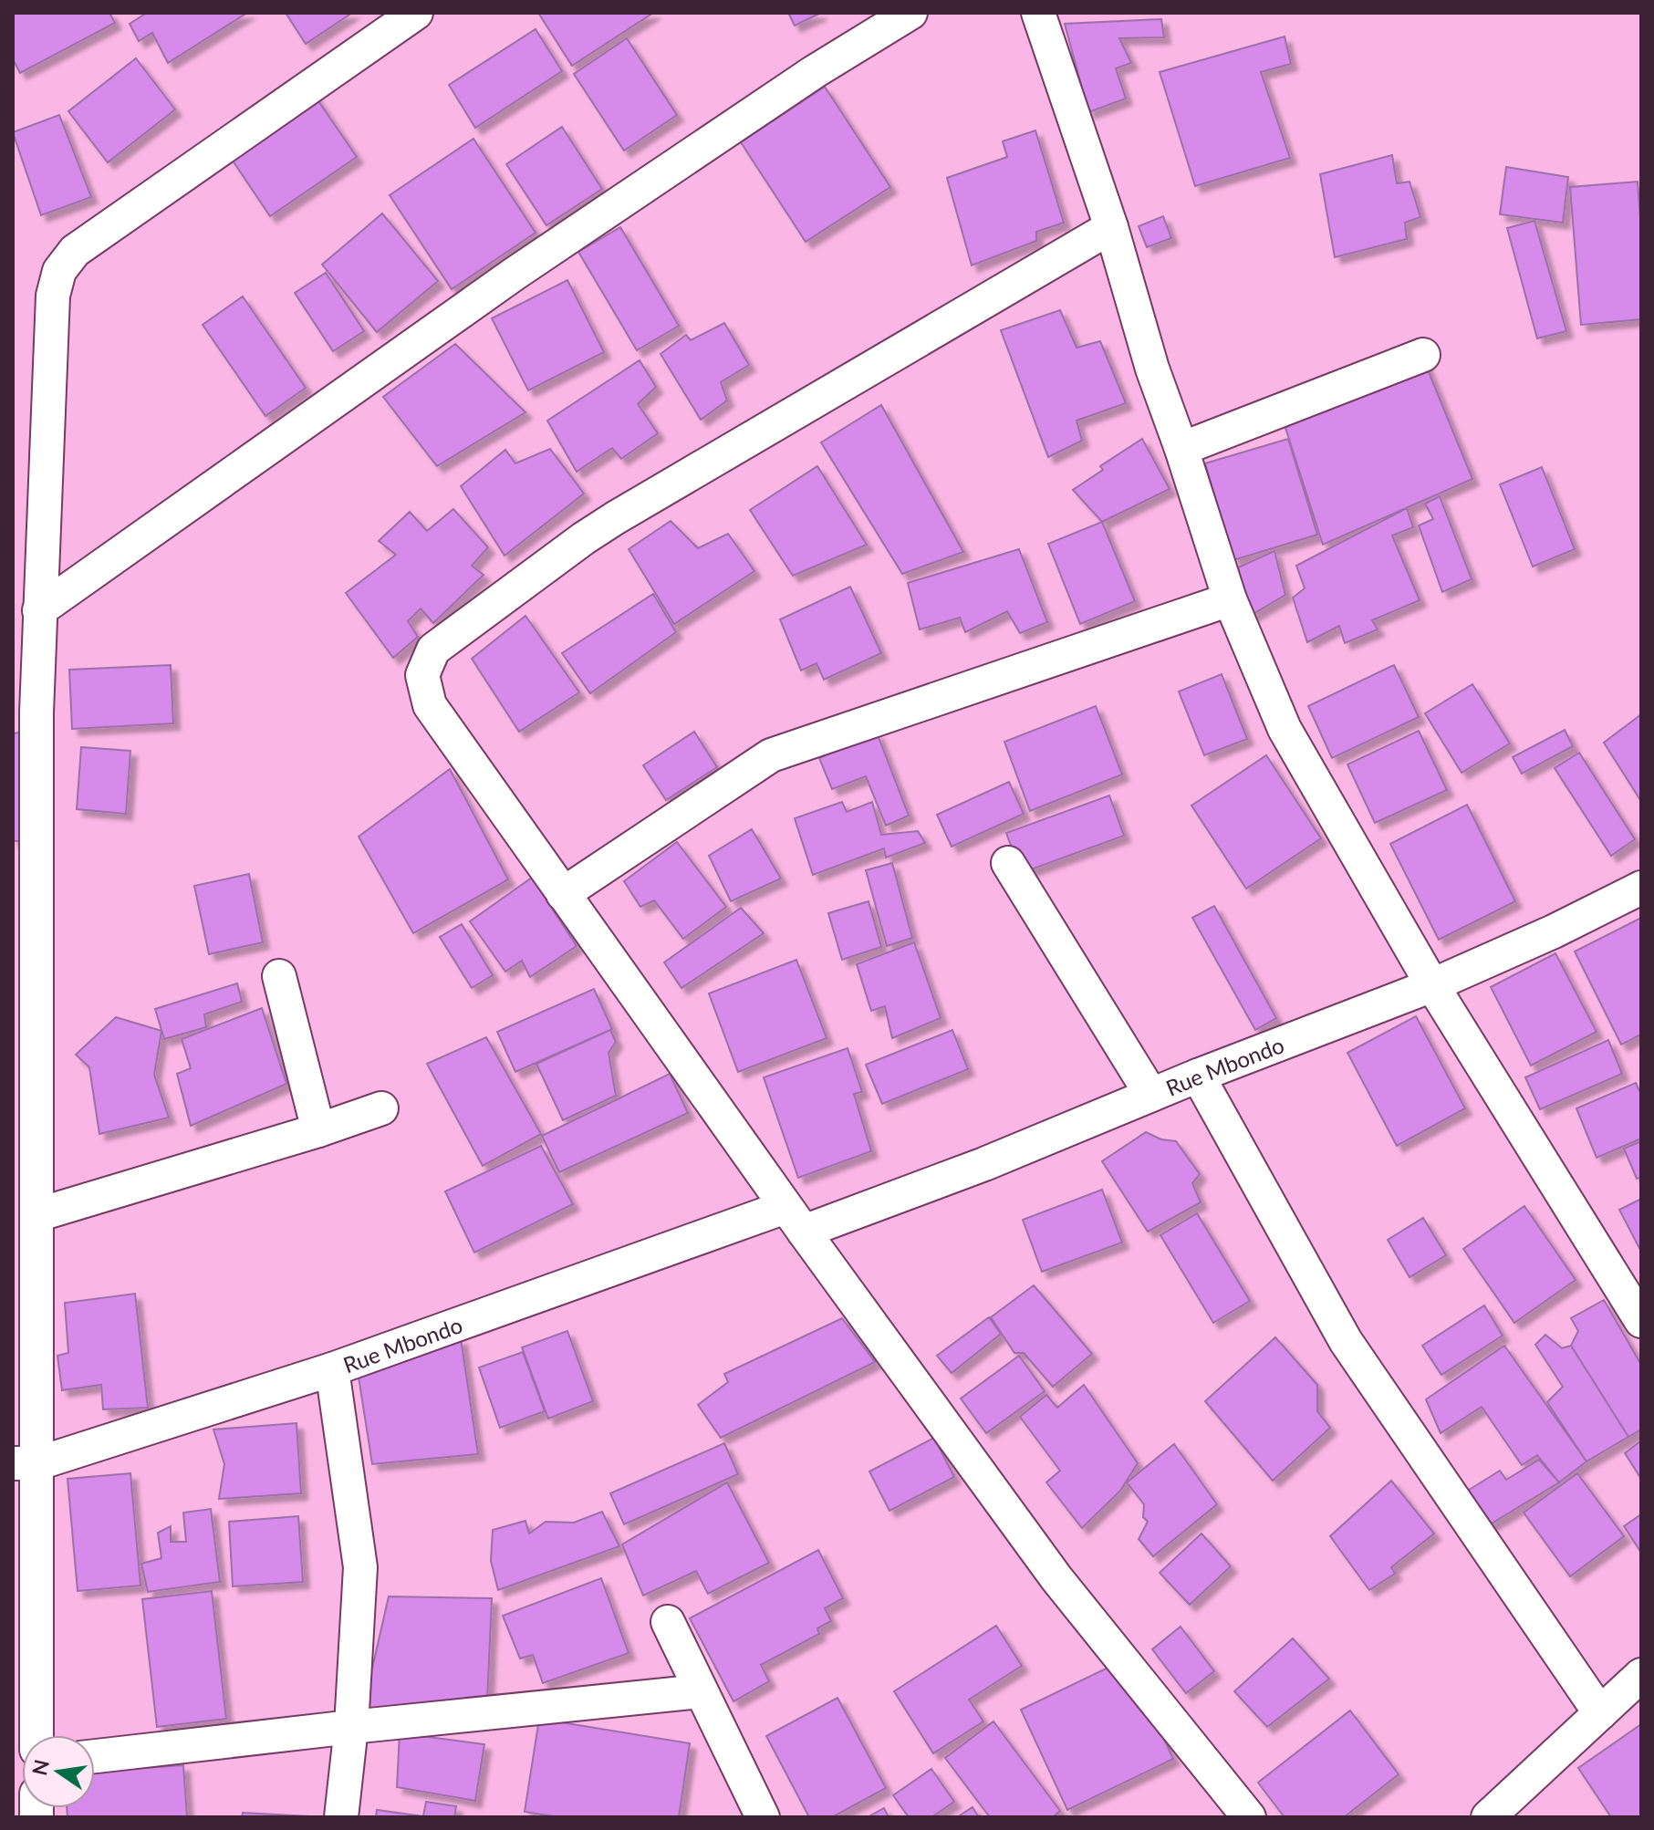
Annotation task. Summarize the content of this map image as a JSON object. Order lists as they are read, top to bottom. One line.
{"streets":{"street":["Rue Mbondo"]},"north":"left"}
